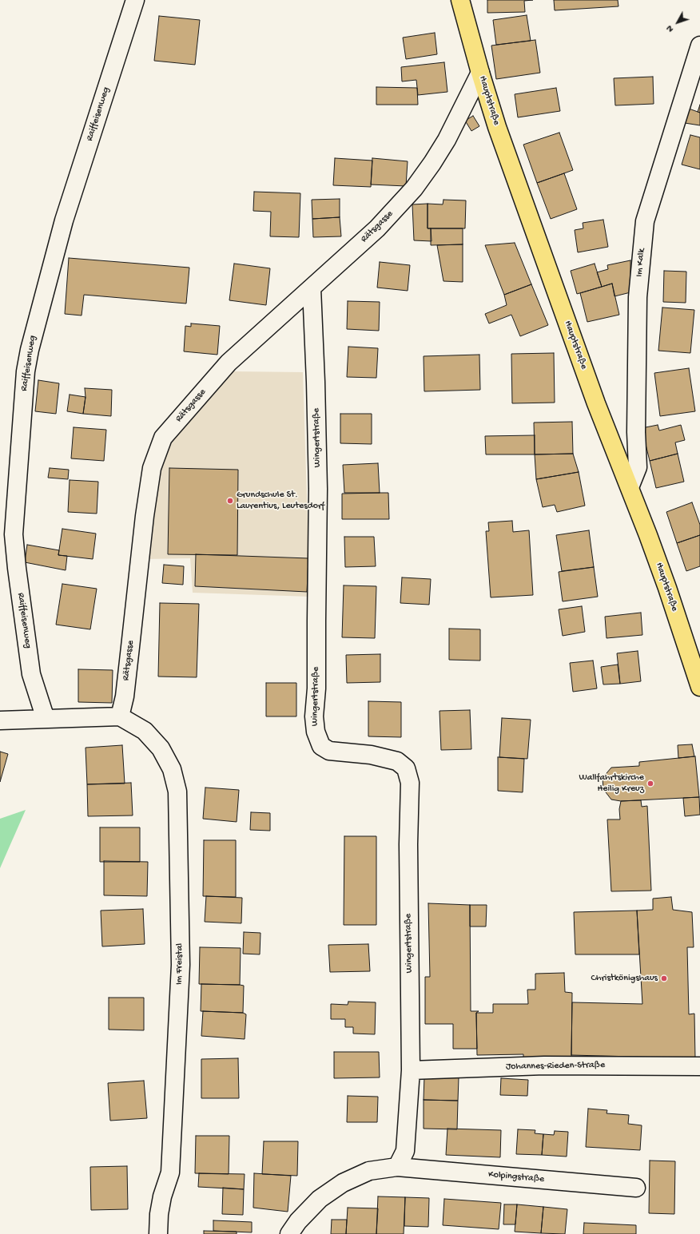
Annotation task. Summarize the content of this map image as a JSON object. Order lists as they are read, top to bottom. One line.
{"streets":{"main road":["Hauptstraße"],"street":["Raiffeisenweg","Rätsgasse","Im Kalk","Wingertstraße","Im Freistal","Johannes-Rieden-Straße","Kolpingstraße"]},"crossings":[["Hauptstraße","Rätsgasse"],["Hauptstraße","Im Kalk"],["Rätsgasse","Wingertstraße"],["Rätsgasse","Im Freistal"],["Wingertstraße","Johannes-Rieden-Straße"],["Wingertstraße","Kolpingstraße"]],"places":["Grundschule St. Laurentius, Leutesdorf","Wallfahrtskirche Heilig Kreuz","Christkönigshaus"],"north":"bottom left"}
